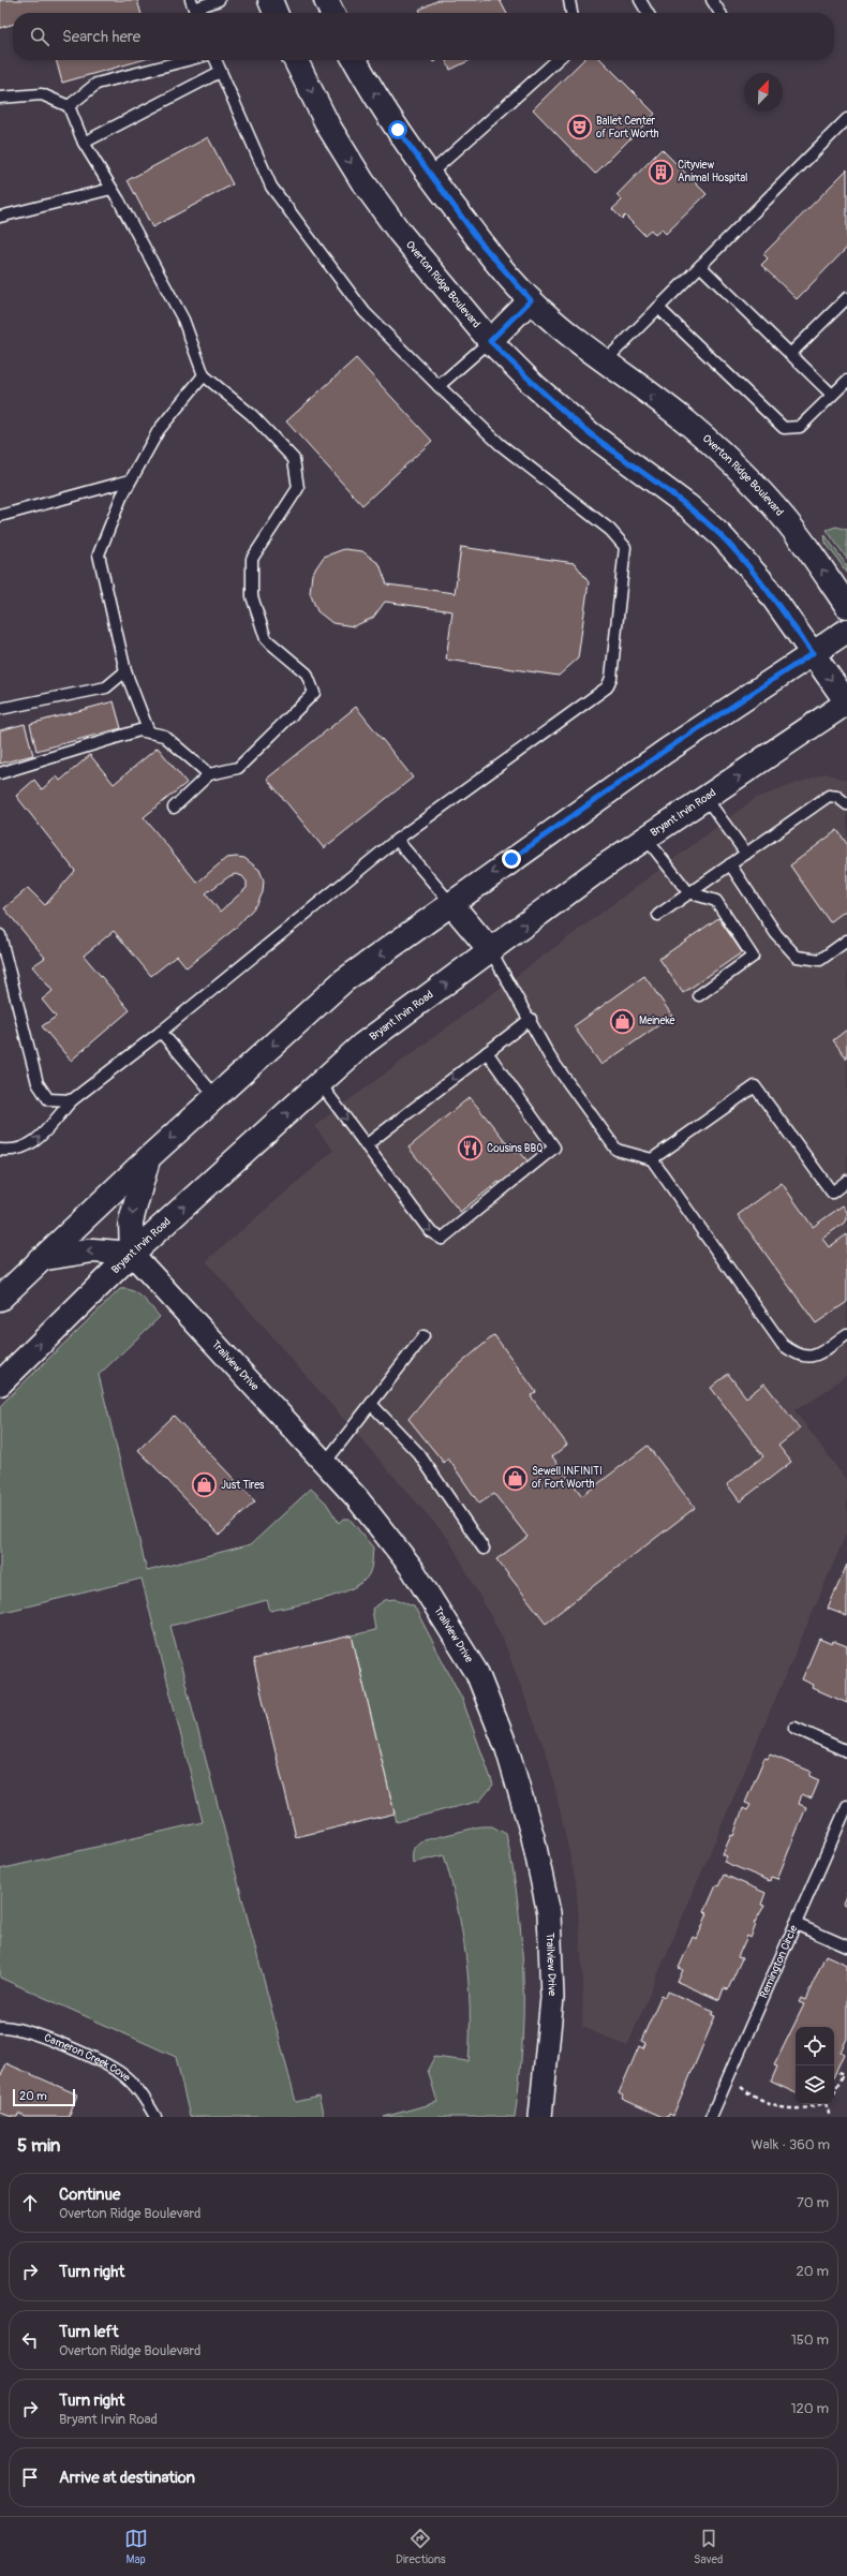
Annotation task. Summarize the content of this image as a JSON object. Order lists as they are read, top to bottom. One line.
{"streets":{"main road":["Overton Ridge Boulevard","Bryant Irvin Road"],"street":["Trailview Drive"],"lane":["Remington Circle","Cameron Creek Cove"]},"crossings":[["Overton Ridge Boulevard","Bryant Irvin Road"],["Bryant Irvin Road","Trailview Drive"]],"places":{"theatre":["Ballet Center of Fort Worth"],"building":["Cityview Animal Hospital"],"shop":["Meineke","Sewell INFINITI of Fort Worth","Just Tires"],"restaurant":["Cousins BBQ"]},"scale_bar":"20 m","north":"top right","page":{"search":"Search here","scale":"20 m","heading":["5 min","Walk · 360 m"],"list":[["Continue","Overton Ridge Boulevard","70 m"],["Turn right","20 m"],["Turn left","Overton Ridge Boulevard","150 m"],["Turn right","Bryant Irvin Road","120 m"],"Arrive at destination"],"nav":["Map","Directions","Saved"]}}
